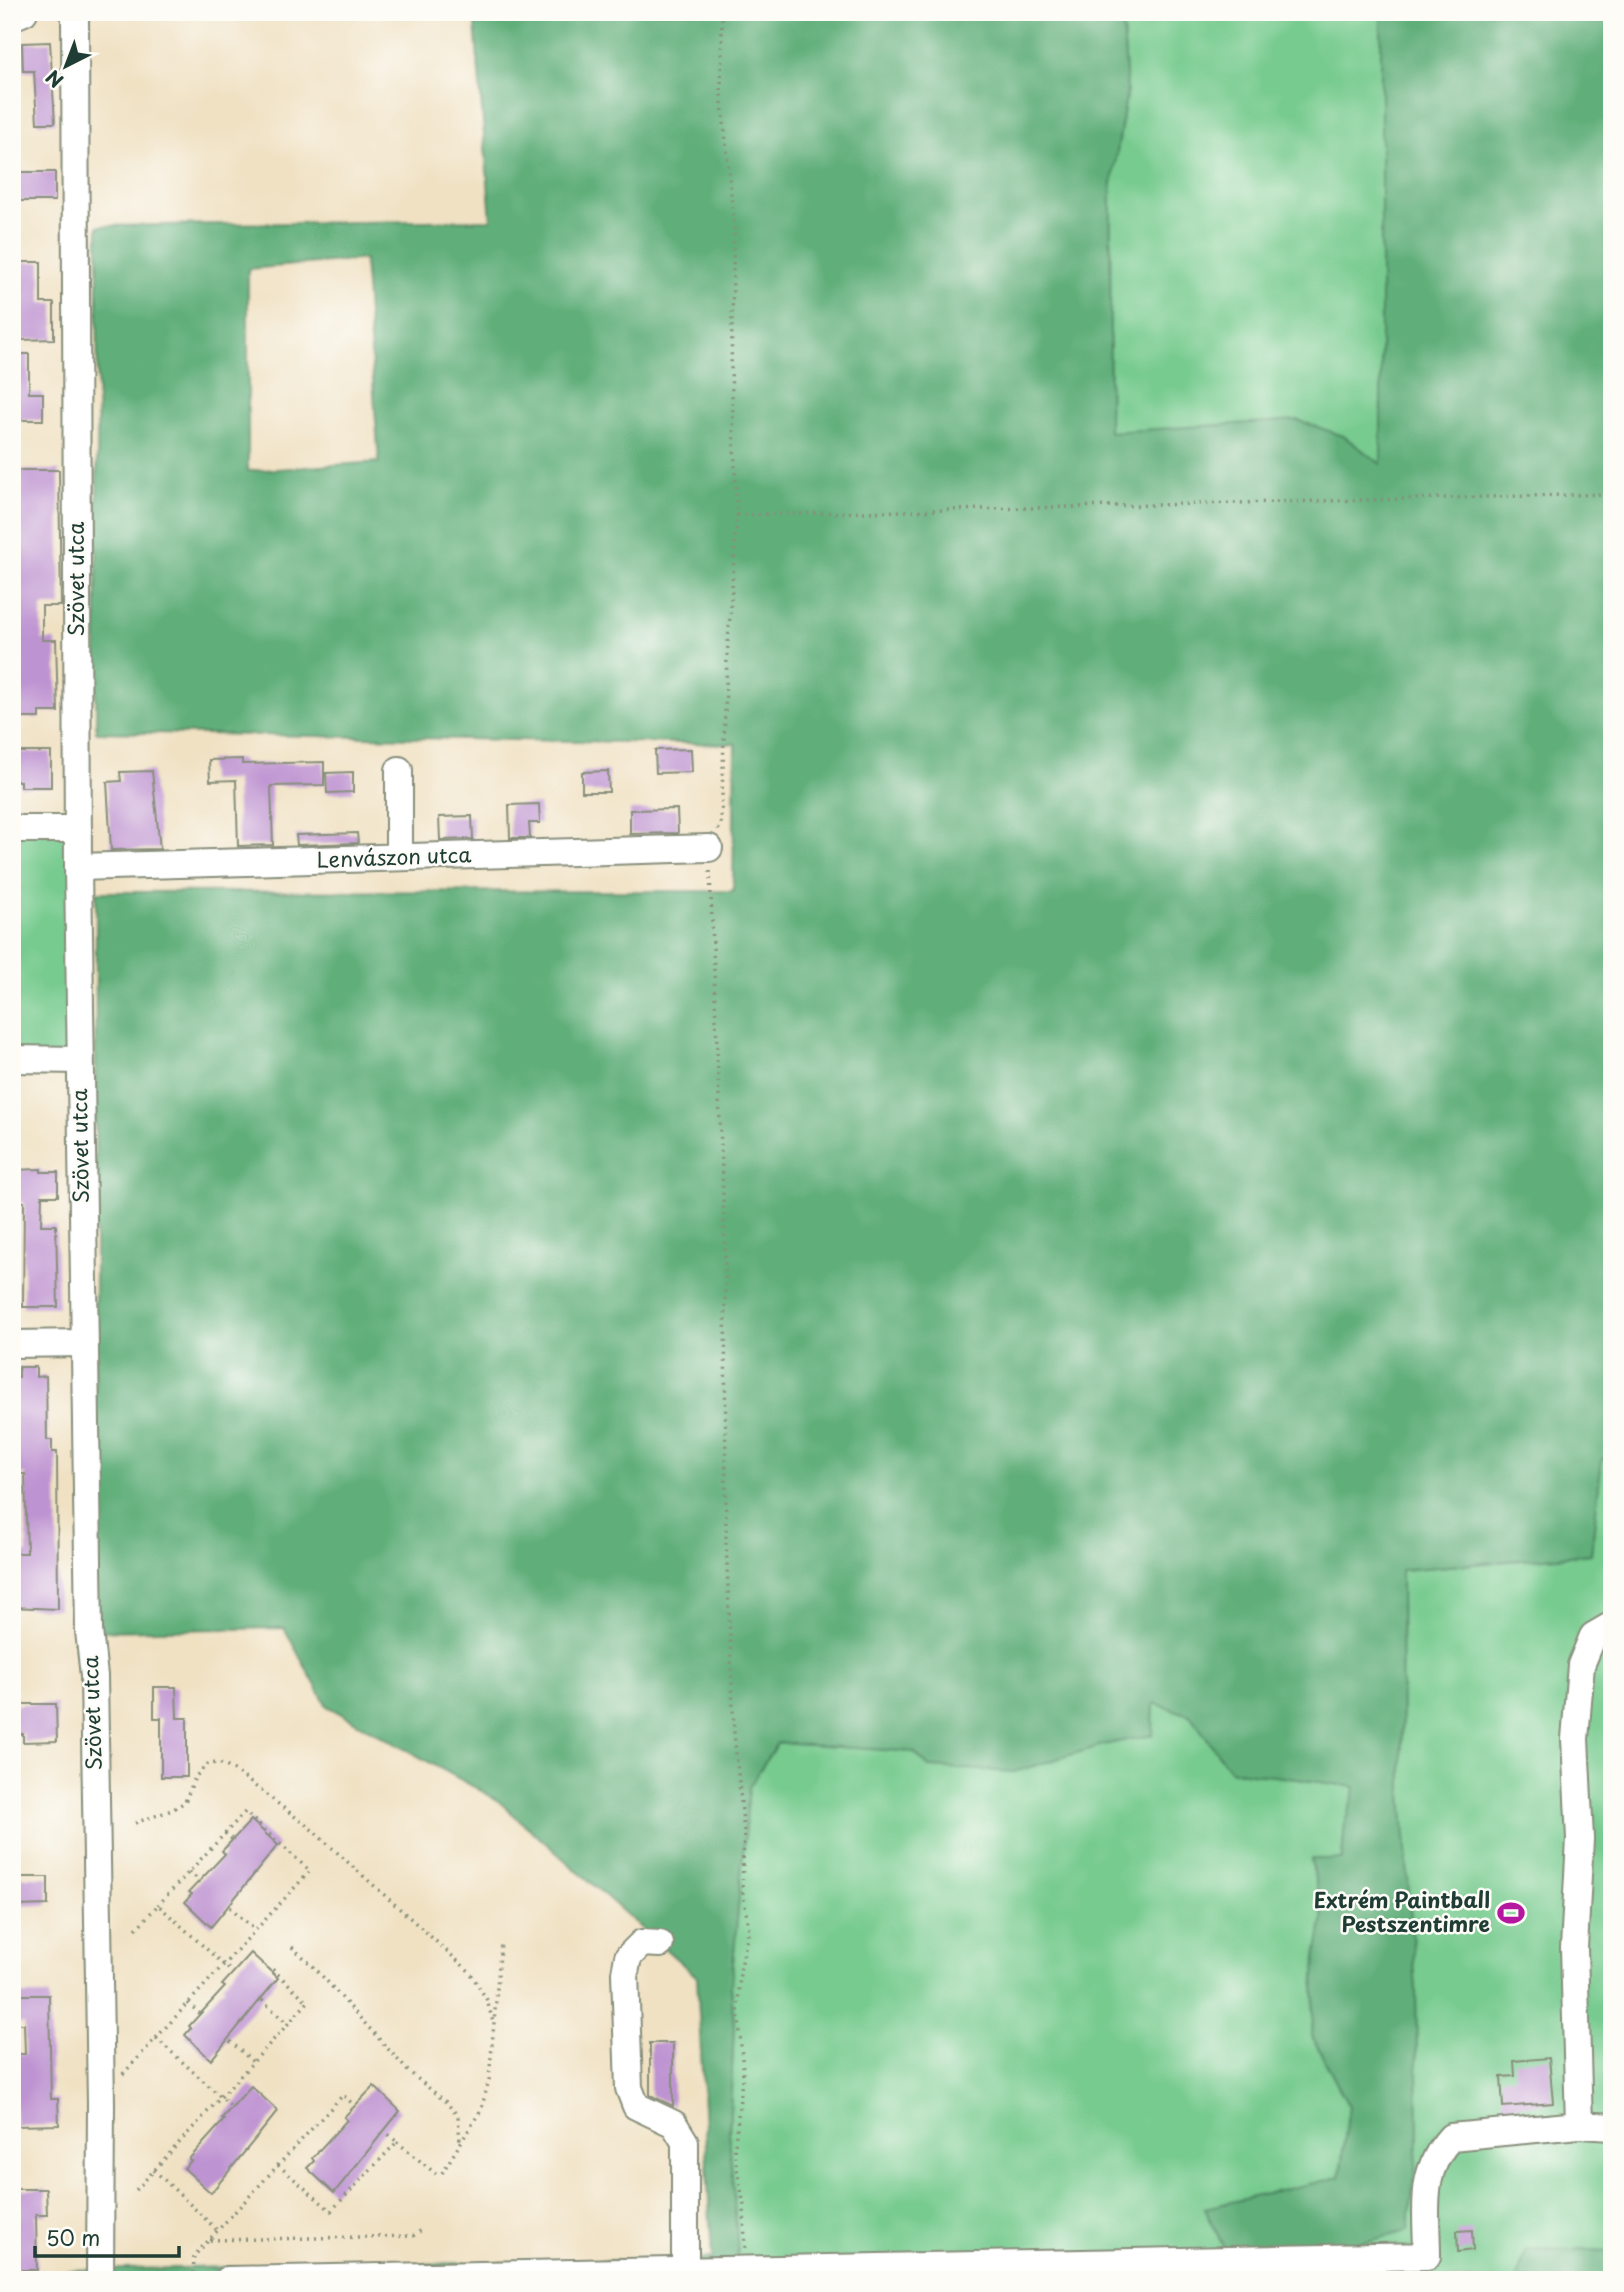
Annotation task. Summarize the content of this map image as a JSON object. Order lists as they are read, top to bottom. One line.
{"streets":{"street":["Szövet utca","Lenvászon utca"]},"crossings":[["Szövet utca","Lenvászon utca"]],"places":{"sports":["Extrém Paintball Pestszentimre"]},"scale_bar":"50 m","north":"bottom left"}
